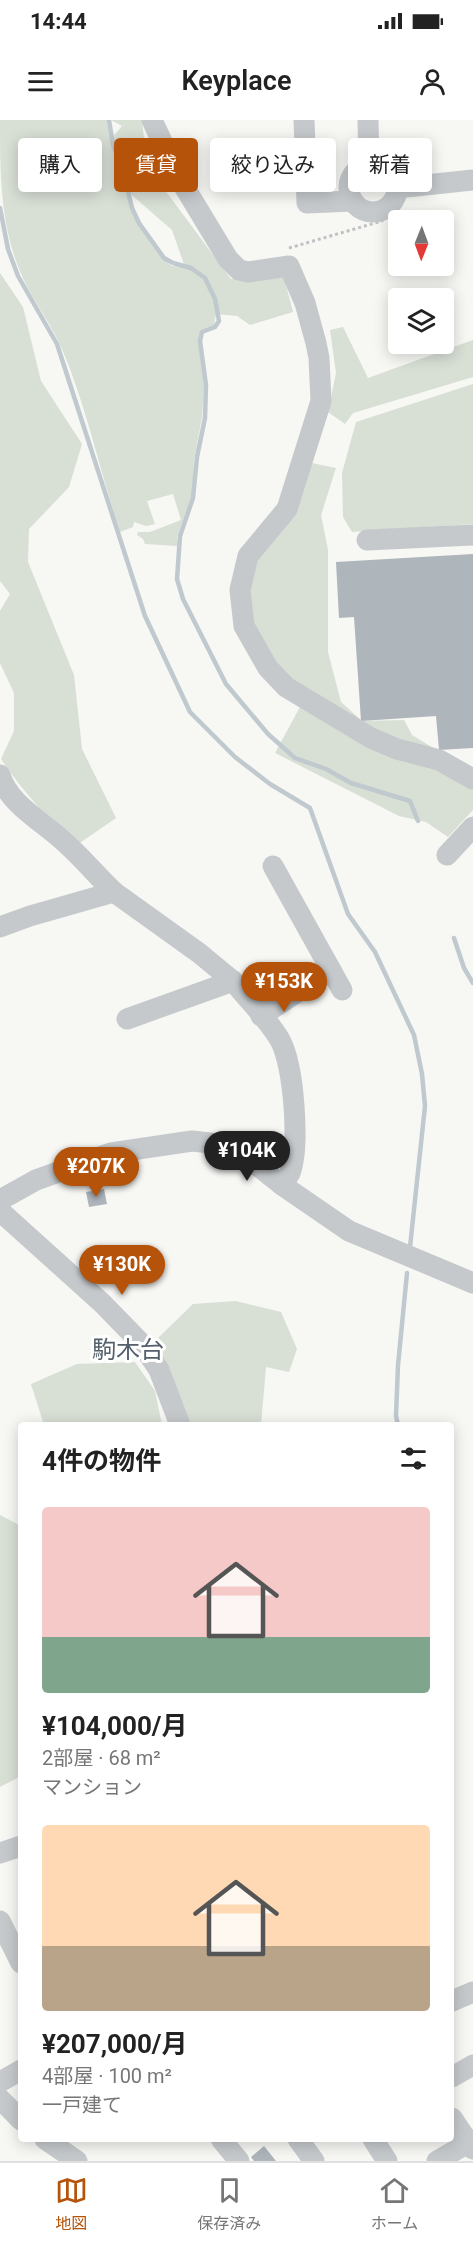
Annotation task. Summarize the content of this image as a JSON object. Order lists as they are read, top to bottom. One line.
{"districts":["駒木台"],"north":"bottom","page":{"status":"14:44","header":"Keyplace","chip":["購入","賃貸","絞り込み","新着"],"price":["¥153K","¥104K","¥207K","¥130K"],"heading":"4件の物件","list":[{"name":"¥104,000/月","note":"2部屋 · 68 m² · マンション"},{"name":"¥207,000/月","note":"4部屋 · 100 m² · 一戸建て"}],"tabs":["地図","保存済み","ホーム"]}}
